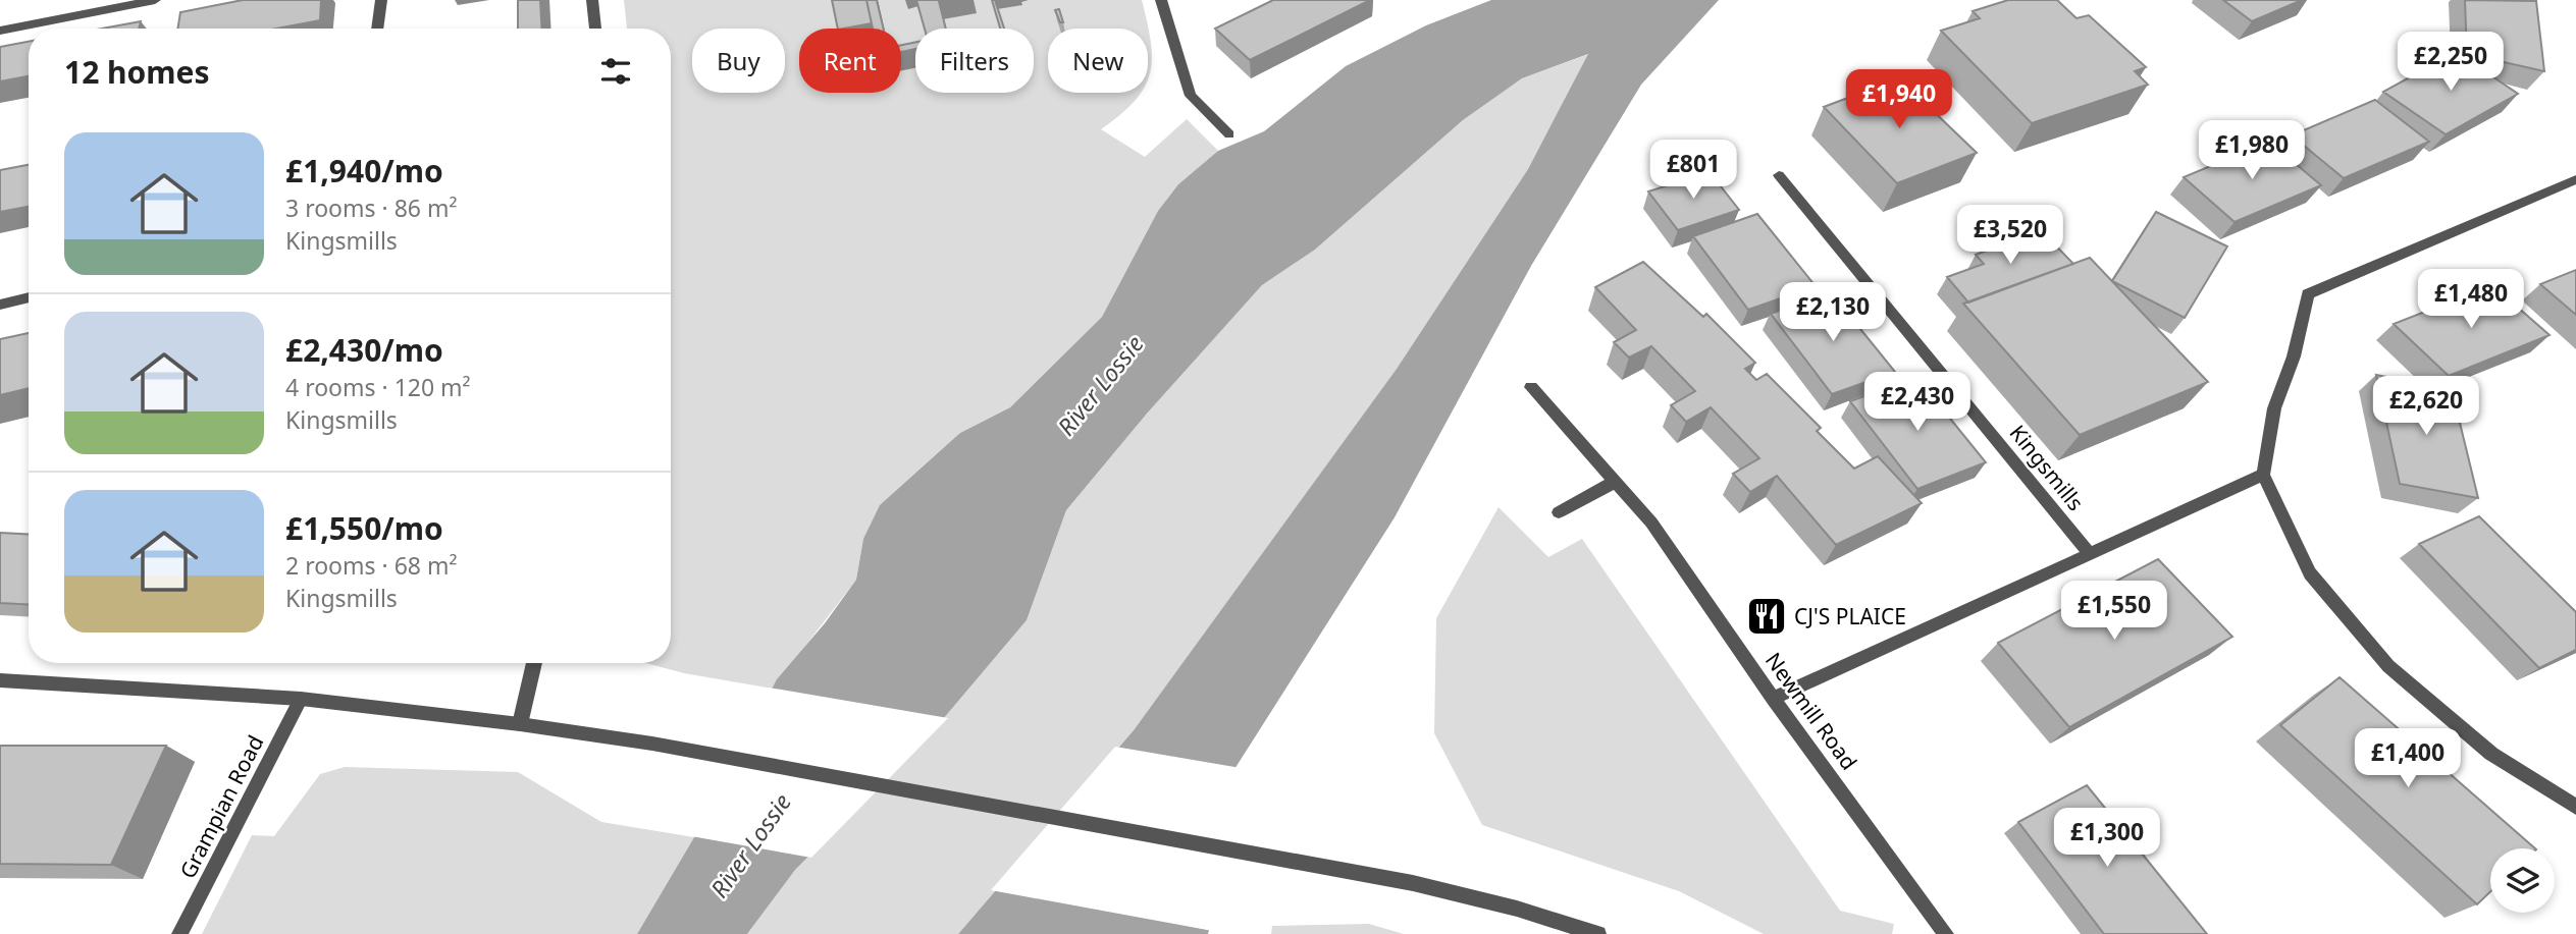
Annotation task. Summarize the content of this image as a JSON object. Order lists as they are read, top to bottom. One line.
{"streets":{"street":["Kingsmills","Newmill Road","Grampian Road"]},"water":["River Lossie"],"places":{"restaurant":["CJ'S PLAICE"]},"page":{"chip":["Buy","Rent","Filters","New"],"heading":"12 homes","price":["£2,250","£1,940","£1,980","£801","£3,520","£1,480","£2,130","£2,430","£2,620","£1,550","£1,400","£1,300"],"list":[{"name":"£1,940/mo","note":"3 rooms · 86 m² · Kingsmills"},{"name":"£2,430/mo","note":"4 rooms · 120 m² · Kingsmills"},{"name":"£1,550/mo","note":"2 rooms · 68 m² · Kingsmills"}]}}
